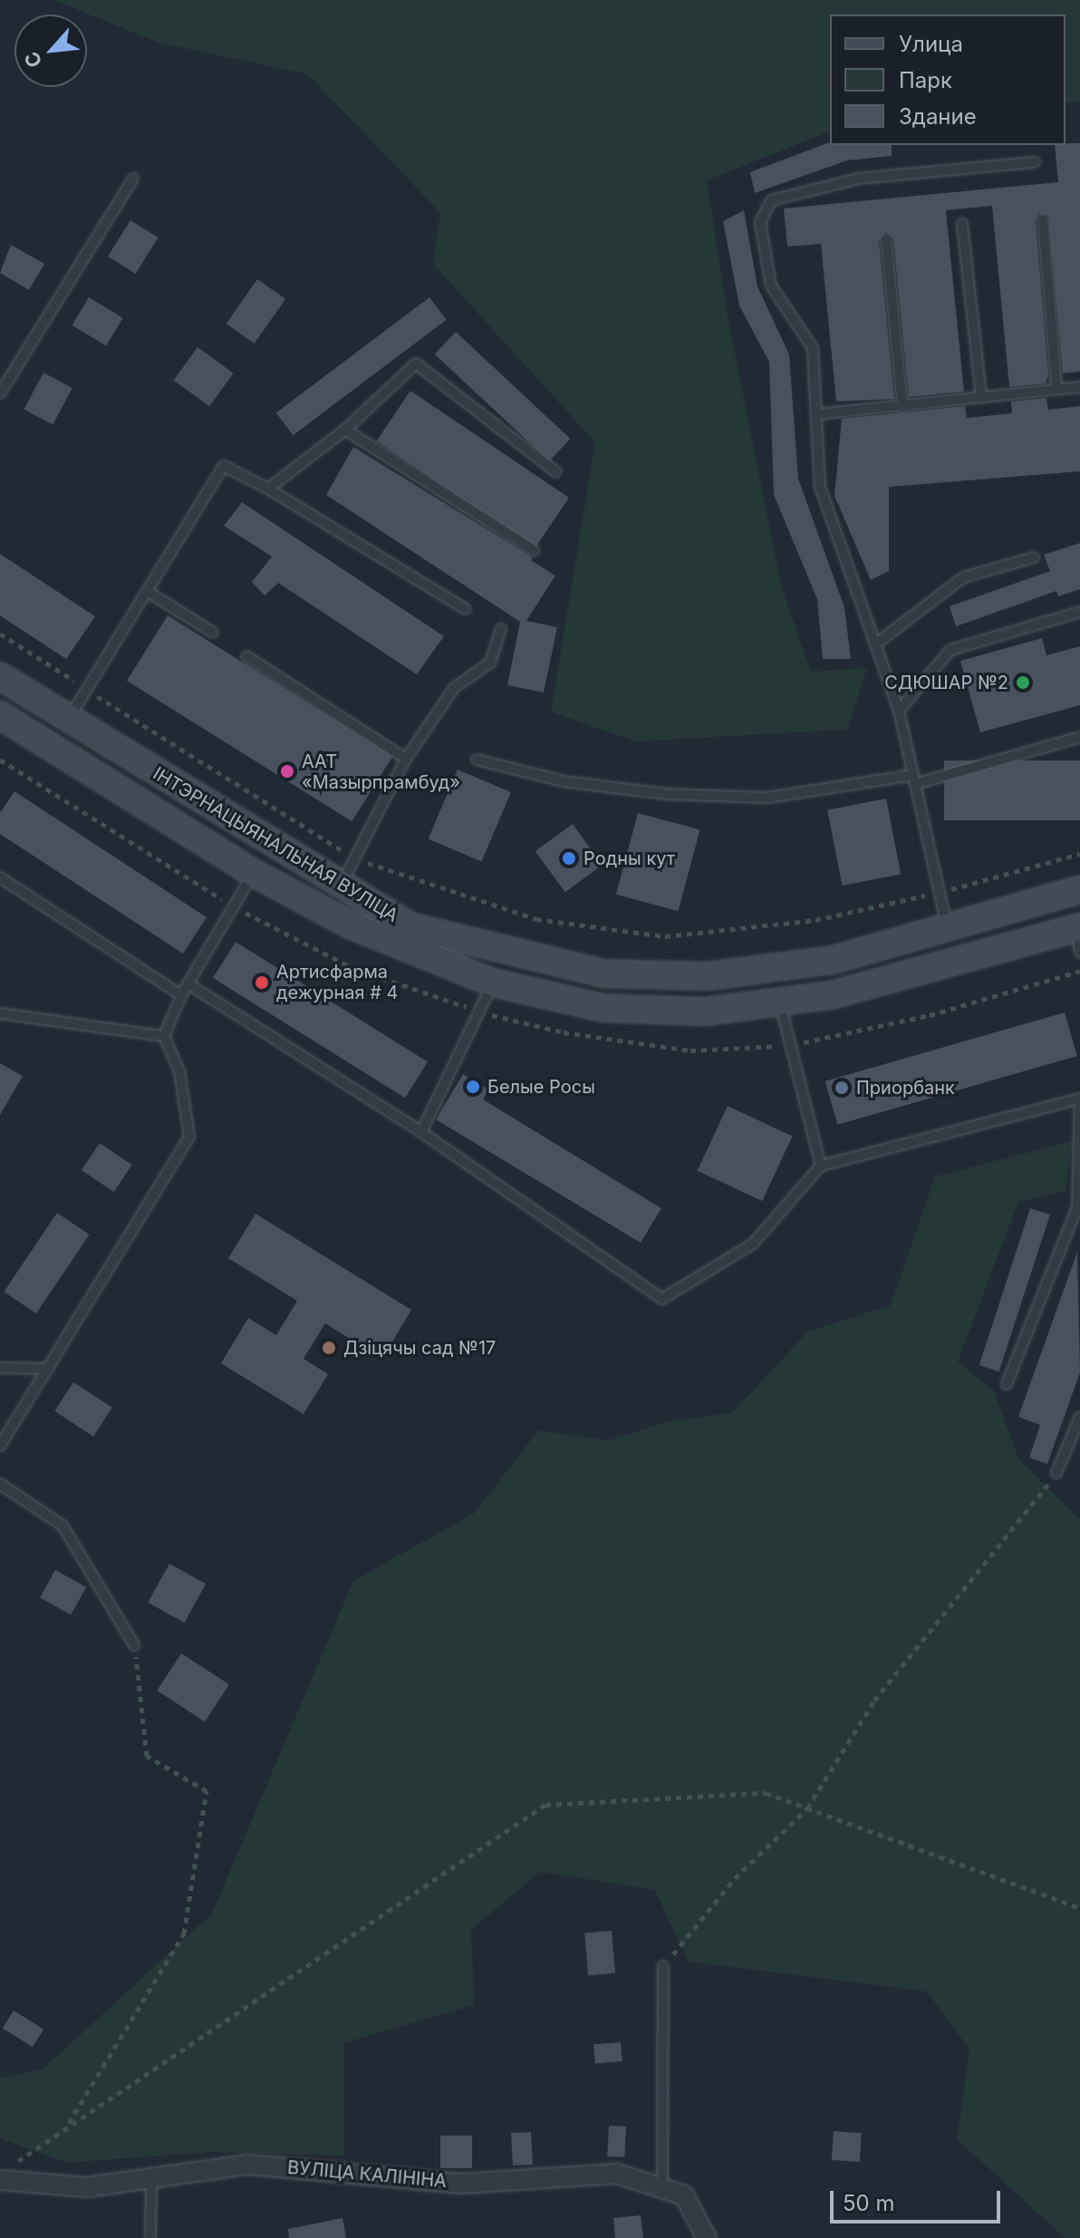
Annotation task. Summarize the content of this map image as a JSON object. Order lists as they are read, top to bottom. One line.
{"streets":{"main road":["ІНТЭРНАЦЫЯНАЛЬНАЯ ВУЛІЦА"],"street":["ВУЛІЦА КАЛІНІНА"]},"places":["СДЮШАР №2","ААТ «Мазырпрамбуд»","Родны кут","Артисфарма дежурная # 4","Белые Росы","Приорбанк","Дзіцячы сад №17"],"legend":["Улица","Парк","Здание"],"scale_bar":"50 m","north":"bottom left"}
